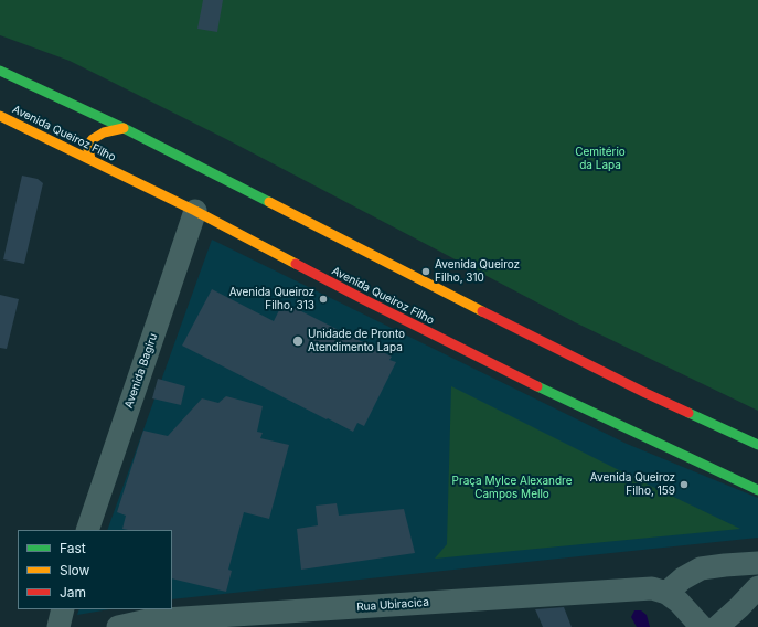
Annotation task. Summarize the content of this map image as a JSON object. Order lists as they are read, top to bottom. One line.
{"streets":{"main road":["Avenida Queiroz Filho"],"street":["Avenida Bagiru","Rua Ubiracica"]},"crossings":[["Avenida Queiroz Filho","Avenida Bagiru"]],"parks":["Cemitério da Lapa","Praça Mylce Alexandre Campos Mello"],"places":["Avenida Queiroz Filho, 310","Avenida Queiroz Filho, 313","Unidade de Pronto Atendimento Lapa","Avenida Queiroz Filho, 159"],"legend":["Fast","Slow","Jam"]}
